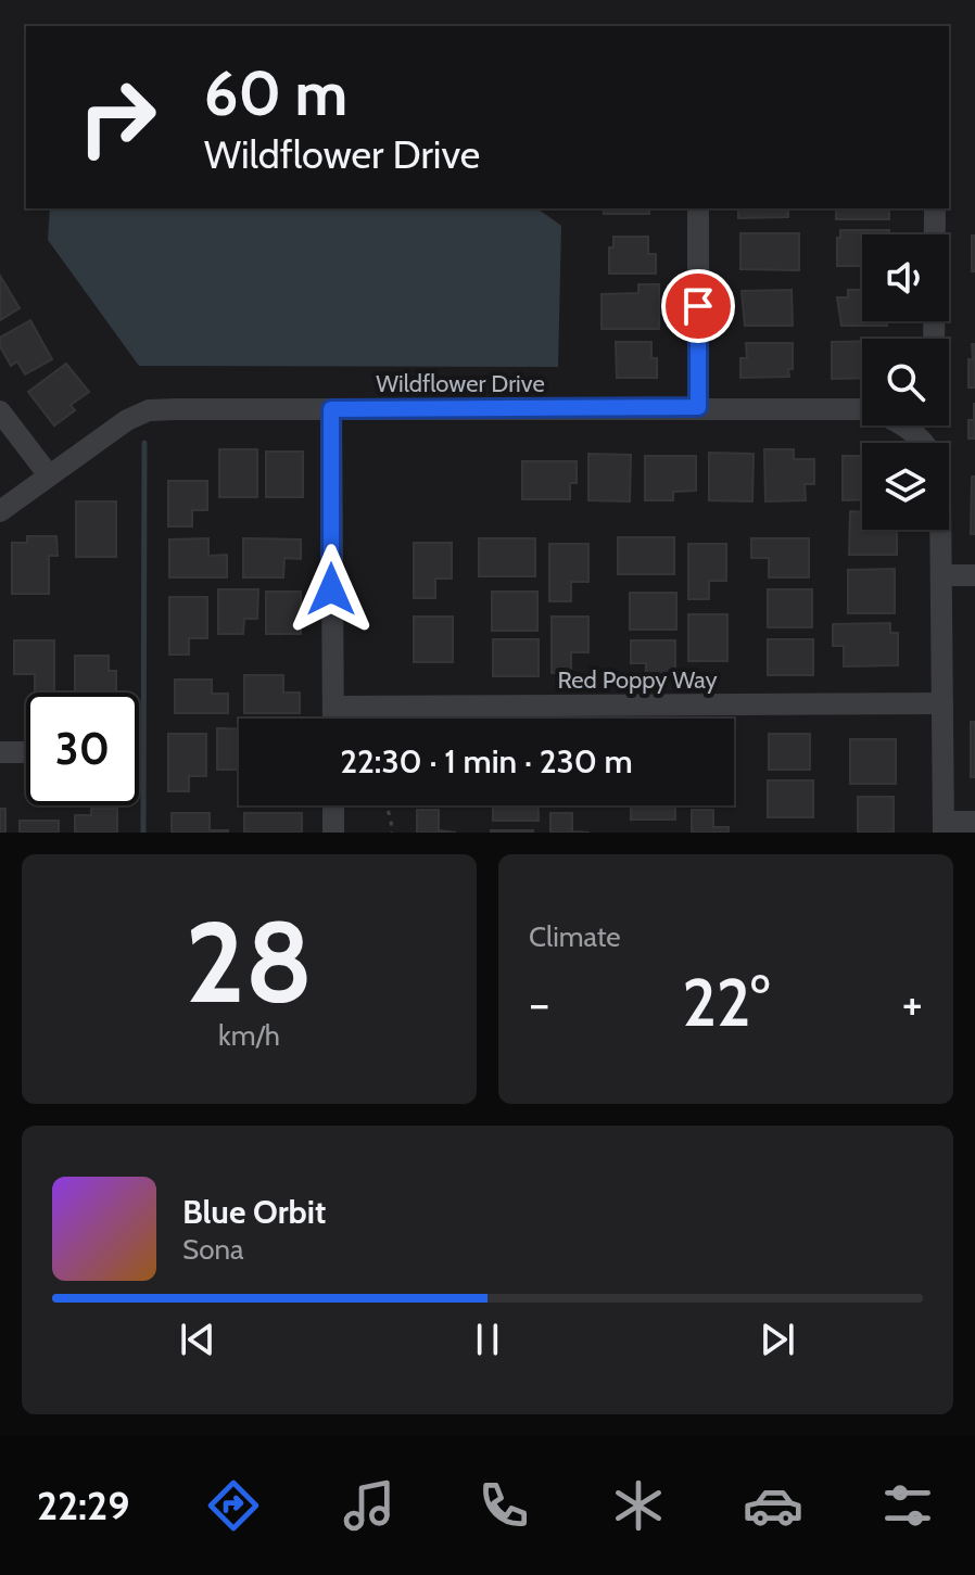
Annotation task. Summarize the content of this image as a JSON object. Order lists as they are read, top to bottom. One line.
{"streets":{"street":["Wildflower Drive","Red Poppy Way"]},"crossings":[["Wildflower Drive","Red Poppy Way"]],"page":{"turn":["60 m","Wildflower Drive"],"limit":"30","trip":"22:30 · 1 min · 230 m","tile":[["28","km/h"],"Climate"],"heat":["−","22°","+"],"song":["Blue Orbit","Sona"],"tabs":"22:29"}}
